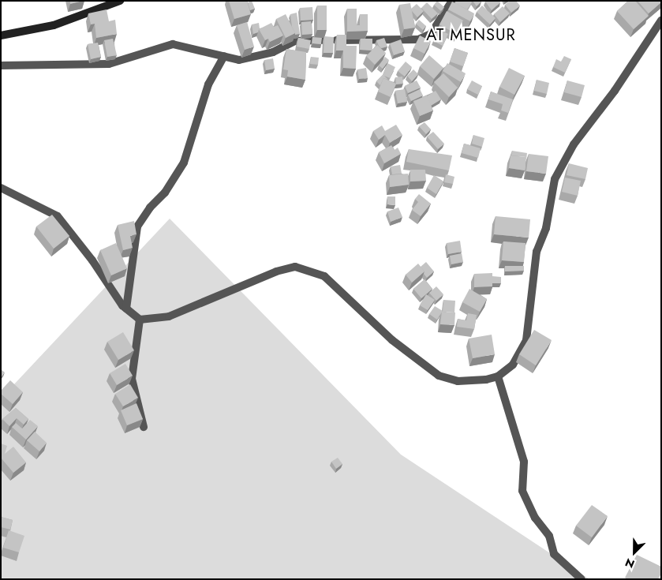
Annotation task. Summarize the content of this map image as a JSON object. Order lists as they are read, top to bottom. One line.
{"districts":["AT MENSUR"],"north":"bottom left"}
